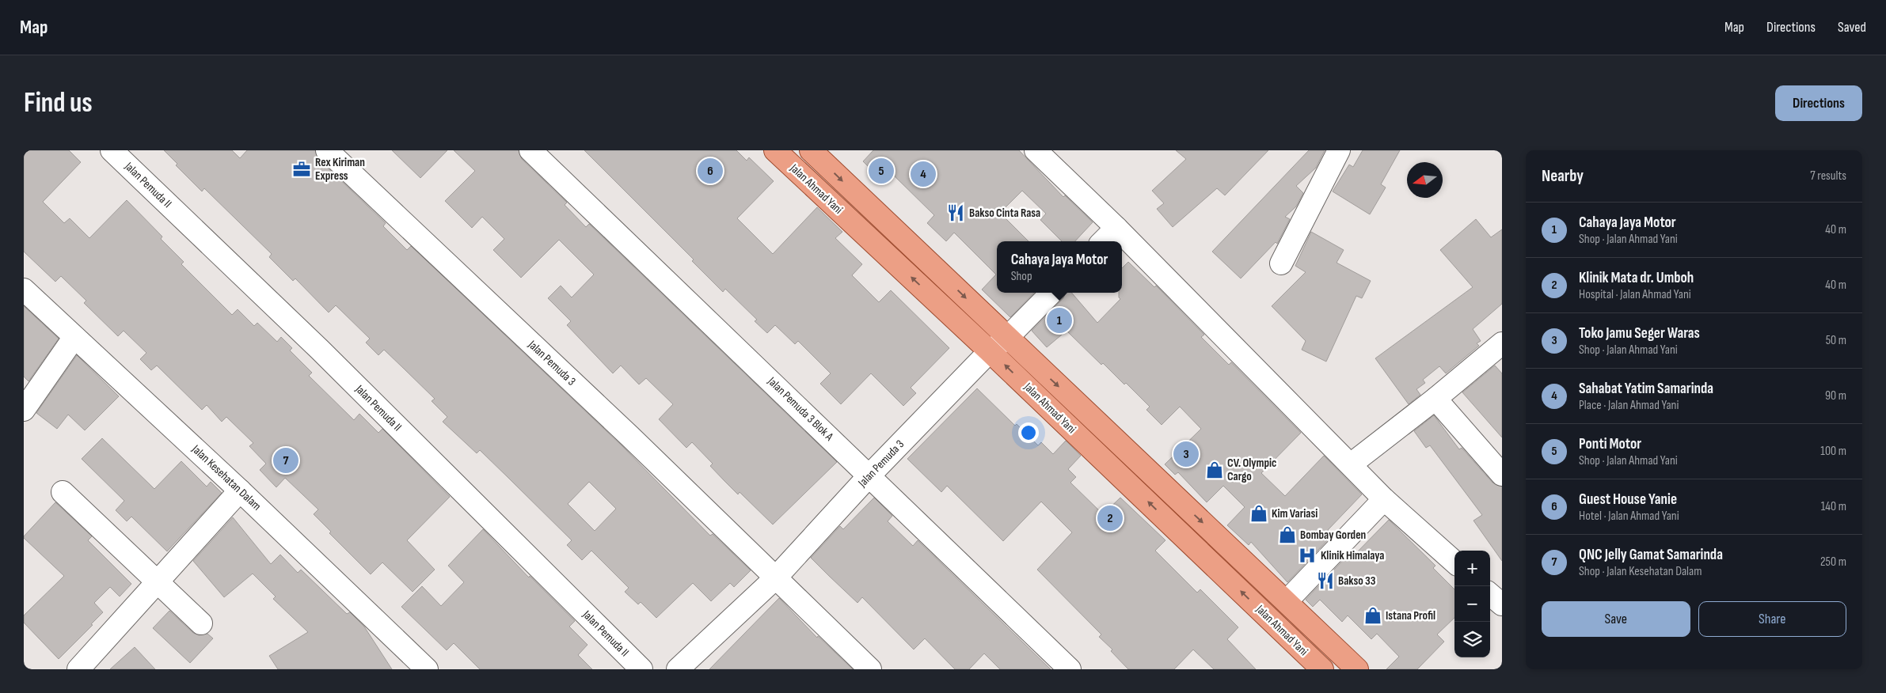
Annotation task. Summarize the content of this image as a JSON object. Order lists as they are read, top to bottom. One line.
{"streets":{"main road":["Jalan Ahmad Yani"],"street":["Jalan Pemuda II","Jalan Pemuda 3","Jalan Pemuda 3 Blok A","Jalan Kesehatan Dalam"]},"crossings":[["Jalan Ahmad Yani","Jalan Pemuda 3"],["Jalan Pemuda 3","Jalan Pemuda 3 Blok A"]],"places":{"office":["Rex Kiriman Express"],"restaurant":["Bakso Cinta Rasa","Bakso 33"],"shop":["CV. Olympic Cargo","Kim Variasi","Bombay Gorden","Istana Profil"],"hospital":["Klinik Himalaya"]},"north":"left","page":{"header":"Map","nav":["Map","Directions","Saved"],"buttons":["Directions",["Save","Share"]],"title":"Find us","heading":["Nearby","7 results"],"pins":["5","6","4","1","3","7","2"],"list":[{"mark":"1","name":"Cahaya Jaya Motor","note":"Shop · Jalan Ahmad Yani","value":"40 m"},{"mark":"2","name":"Klinik Mata dr. Umboh","note":"Hospital · Jalan Ahmad Yani","value":"40 m"},{"mark":"3","name":"Toko Jamu Seger Waras","note":"Shop · Jalan Ahmad Yani","value":"50 m"},{"mark":"4","name":"Sahabat Yatim Samarinda","note":"Place · Jalan Ahmad Yani","value":"90 m"},{"mark":"5","name":"Ponti Motor","note":"Shop · Jalan Ahmad Yani","value":"100 m"},{"mark":"6","name":"Guest House Yanie","note":"Hotel · Jalan Ahmad Yani","value":"140 m"},{"mark":"7","name":"QNC Jelly Gamat Samarinda","note":"Shop · Jalan Kesehatan Dalam","value":"250 m"}],"popup":["Cahaya Jaya Motor","Shop"],"map_buttons":["+","−"]}}
